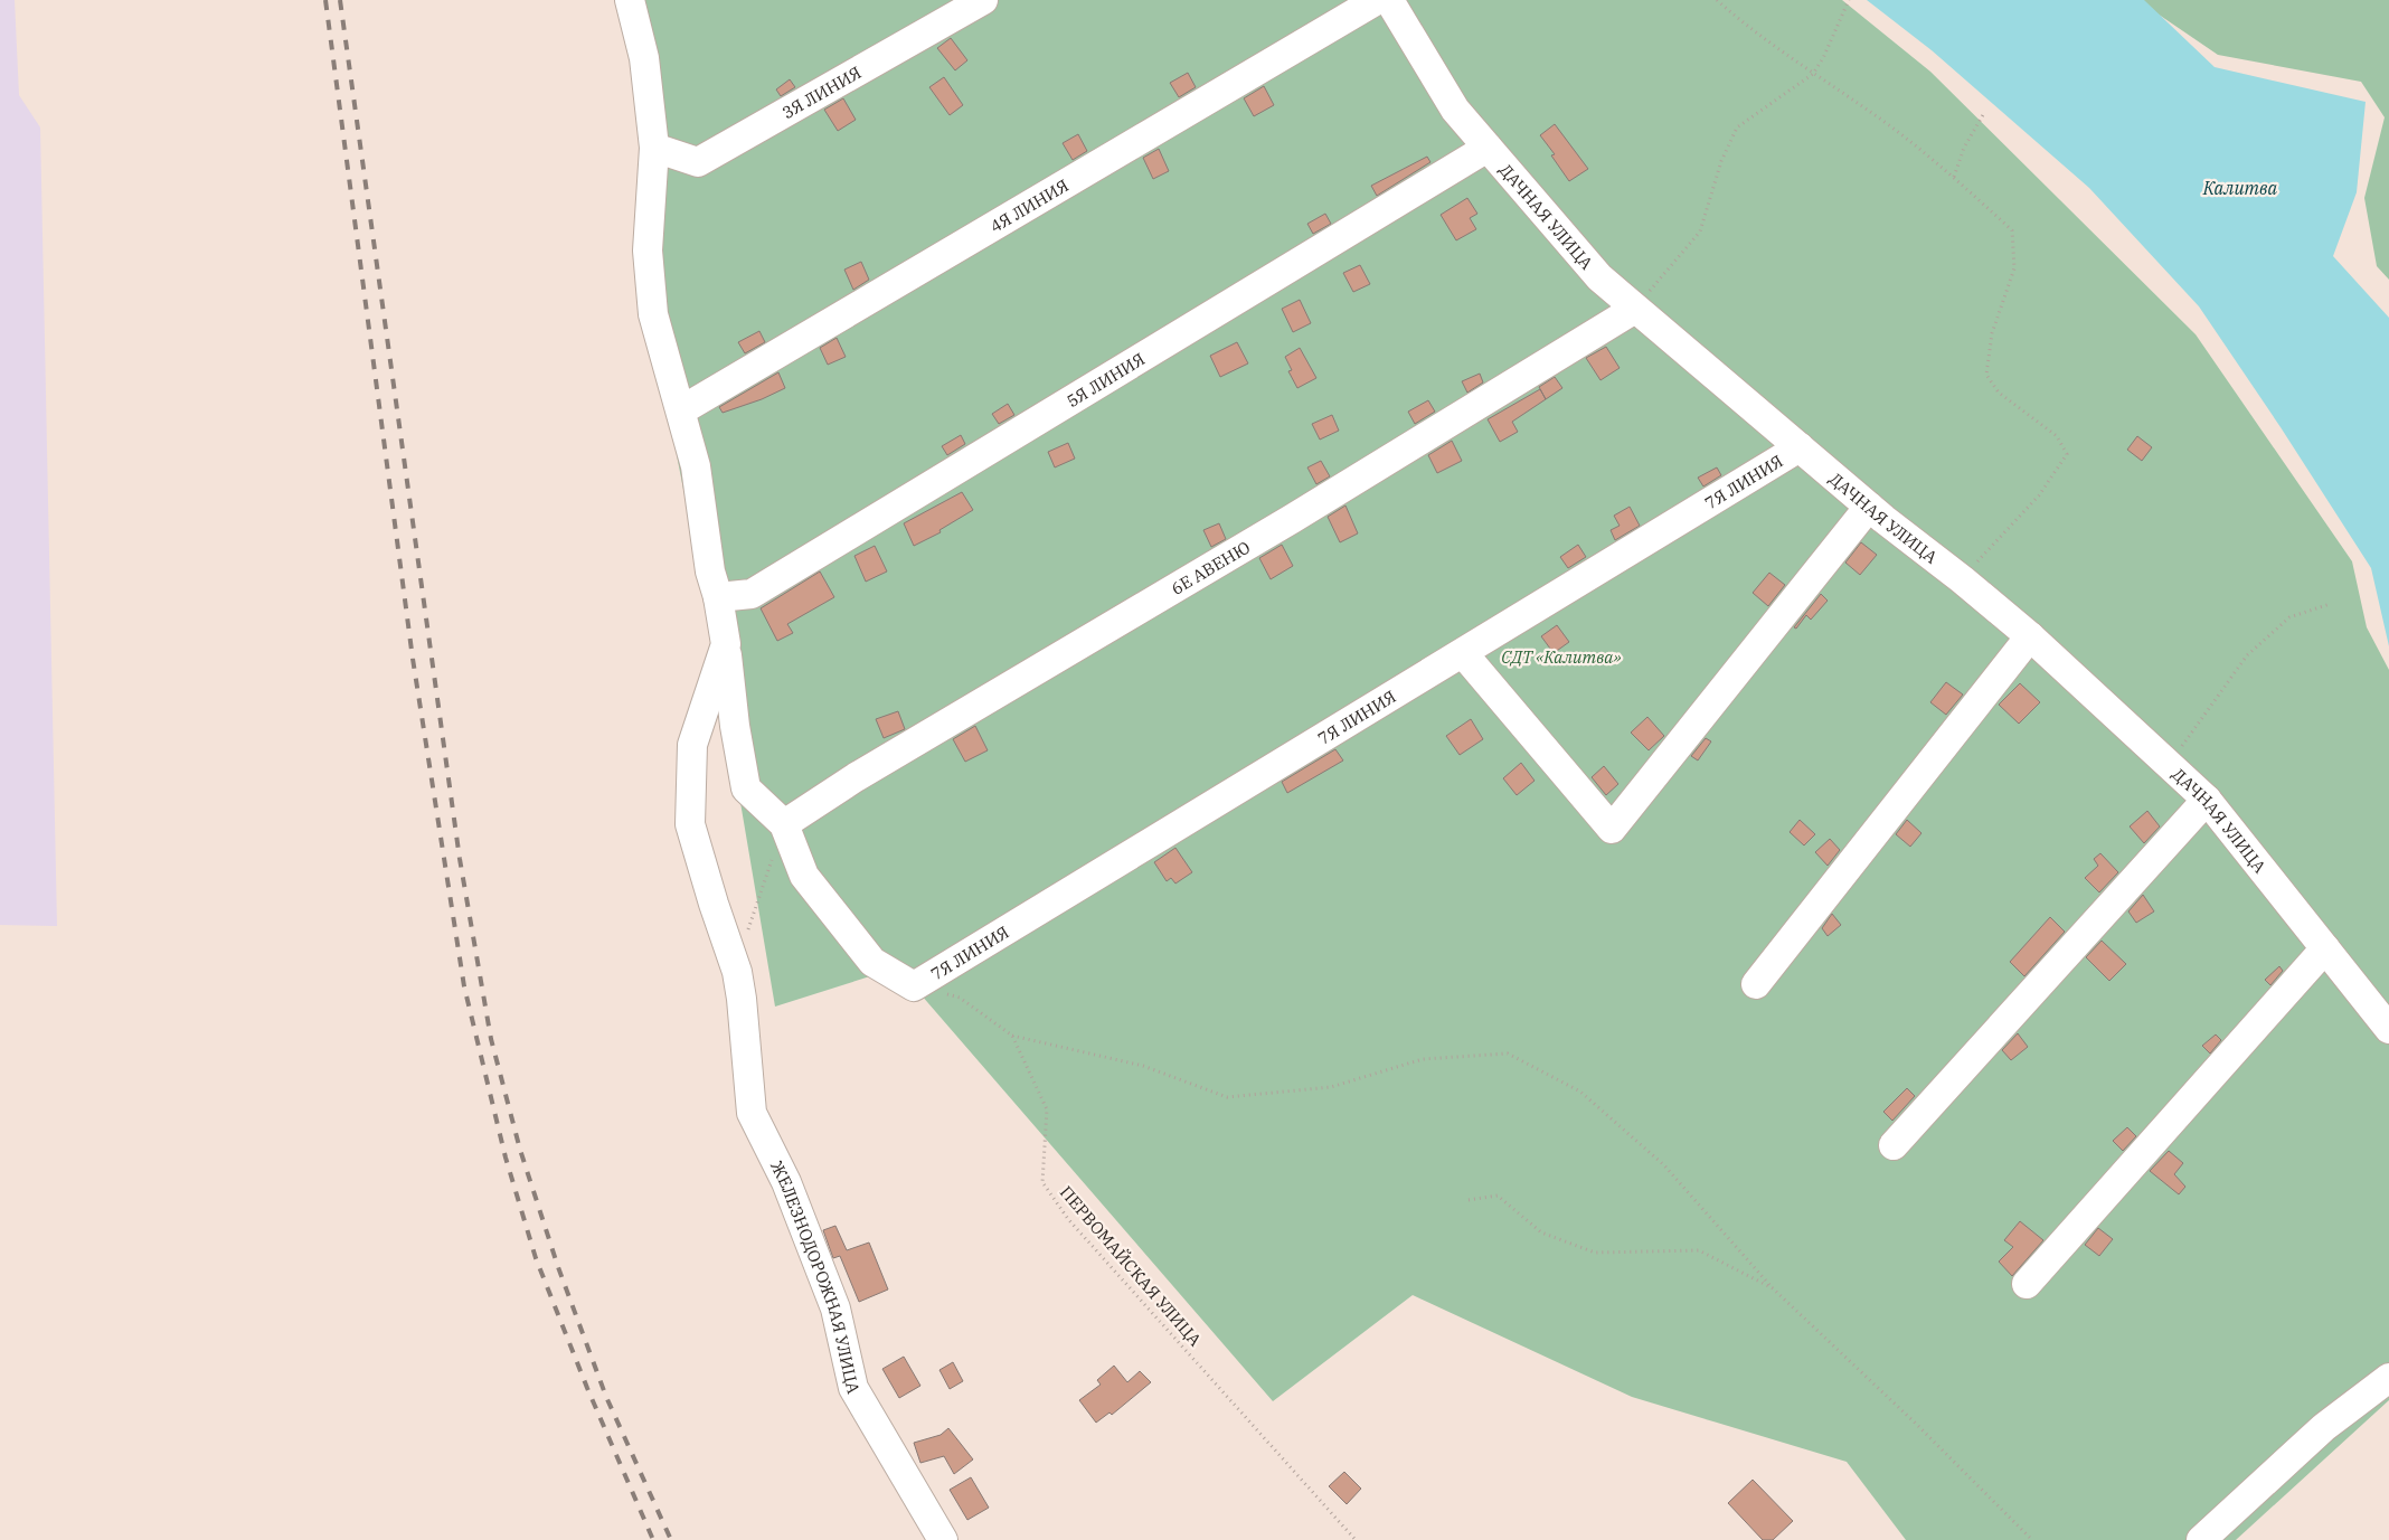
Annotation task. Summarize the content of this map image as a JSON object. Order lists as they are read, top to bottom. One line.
{"streets":{"street":["3Я ЛИНИЯ","4Я ЛИНИЯ","ДАЧНАЯ УЛИЦА","5Я ЛИНИЯ","7Я ЛИНИЯ","6Е АВЕНЮ","ЖЕЛЕЗНОДОРОЖНАЯ УЛИЦА"],"path":["ПЕРВОМАЙСКАЯ УЛИЦА"]},"crossings":[["ДАЧНАЯ УЛИЦА","5Я ЛИНИЯ"],["ДАЧНАЯ УЛИЦА","7Я ЛИНИЯ"],["ДАЧНАЯ УЛИЦА","6Е АВЕНЮ"],["7Я ЛИНИЯ","ПЕРВОМАЙСКАЯ УЛИЦА"]],"water":["Калитва"],"parks":["СДТ «Калитва»"]}
